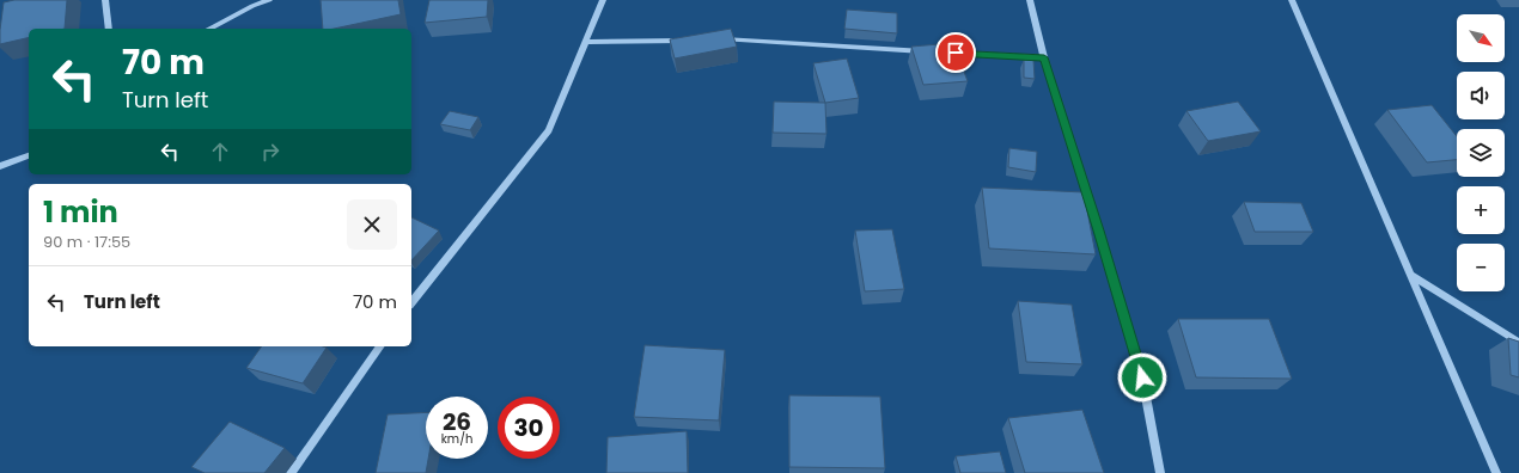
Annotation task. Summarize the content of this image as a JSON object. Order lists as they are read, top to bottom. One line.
{"north":"bottom right","page":{"map_buttons":["+","−"],"turn":["70 m","Turn left"],"heading":["1 min","90 m · 17:55"],"list":[{"name":"Turn left","value":"70 m"}],"speed":"26 km/h","limit":"30"}}
